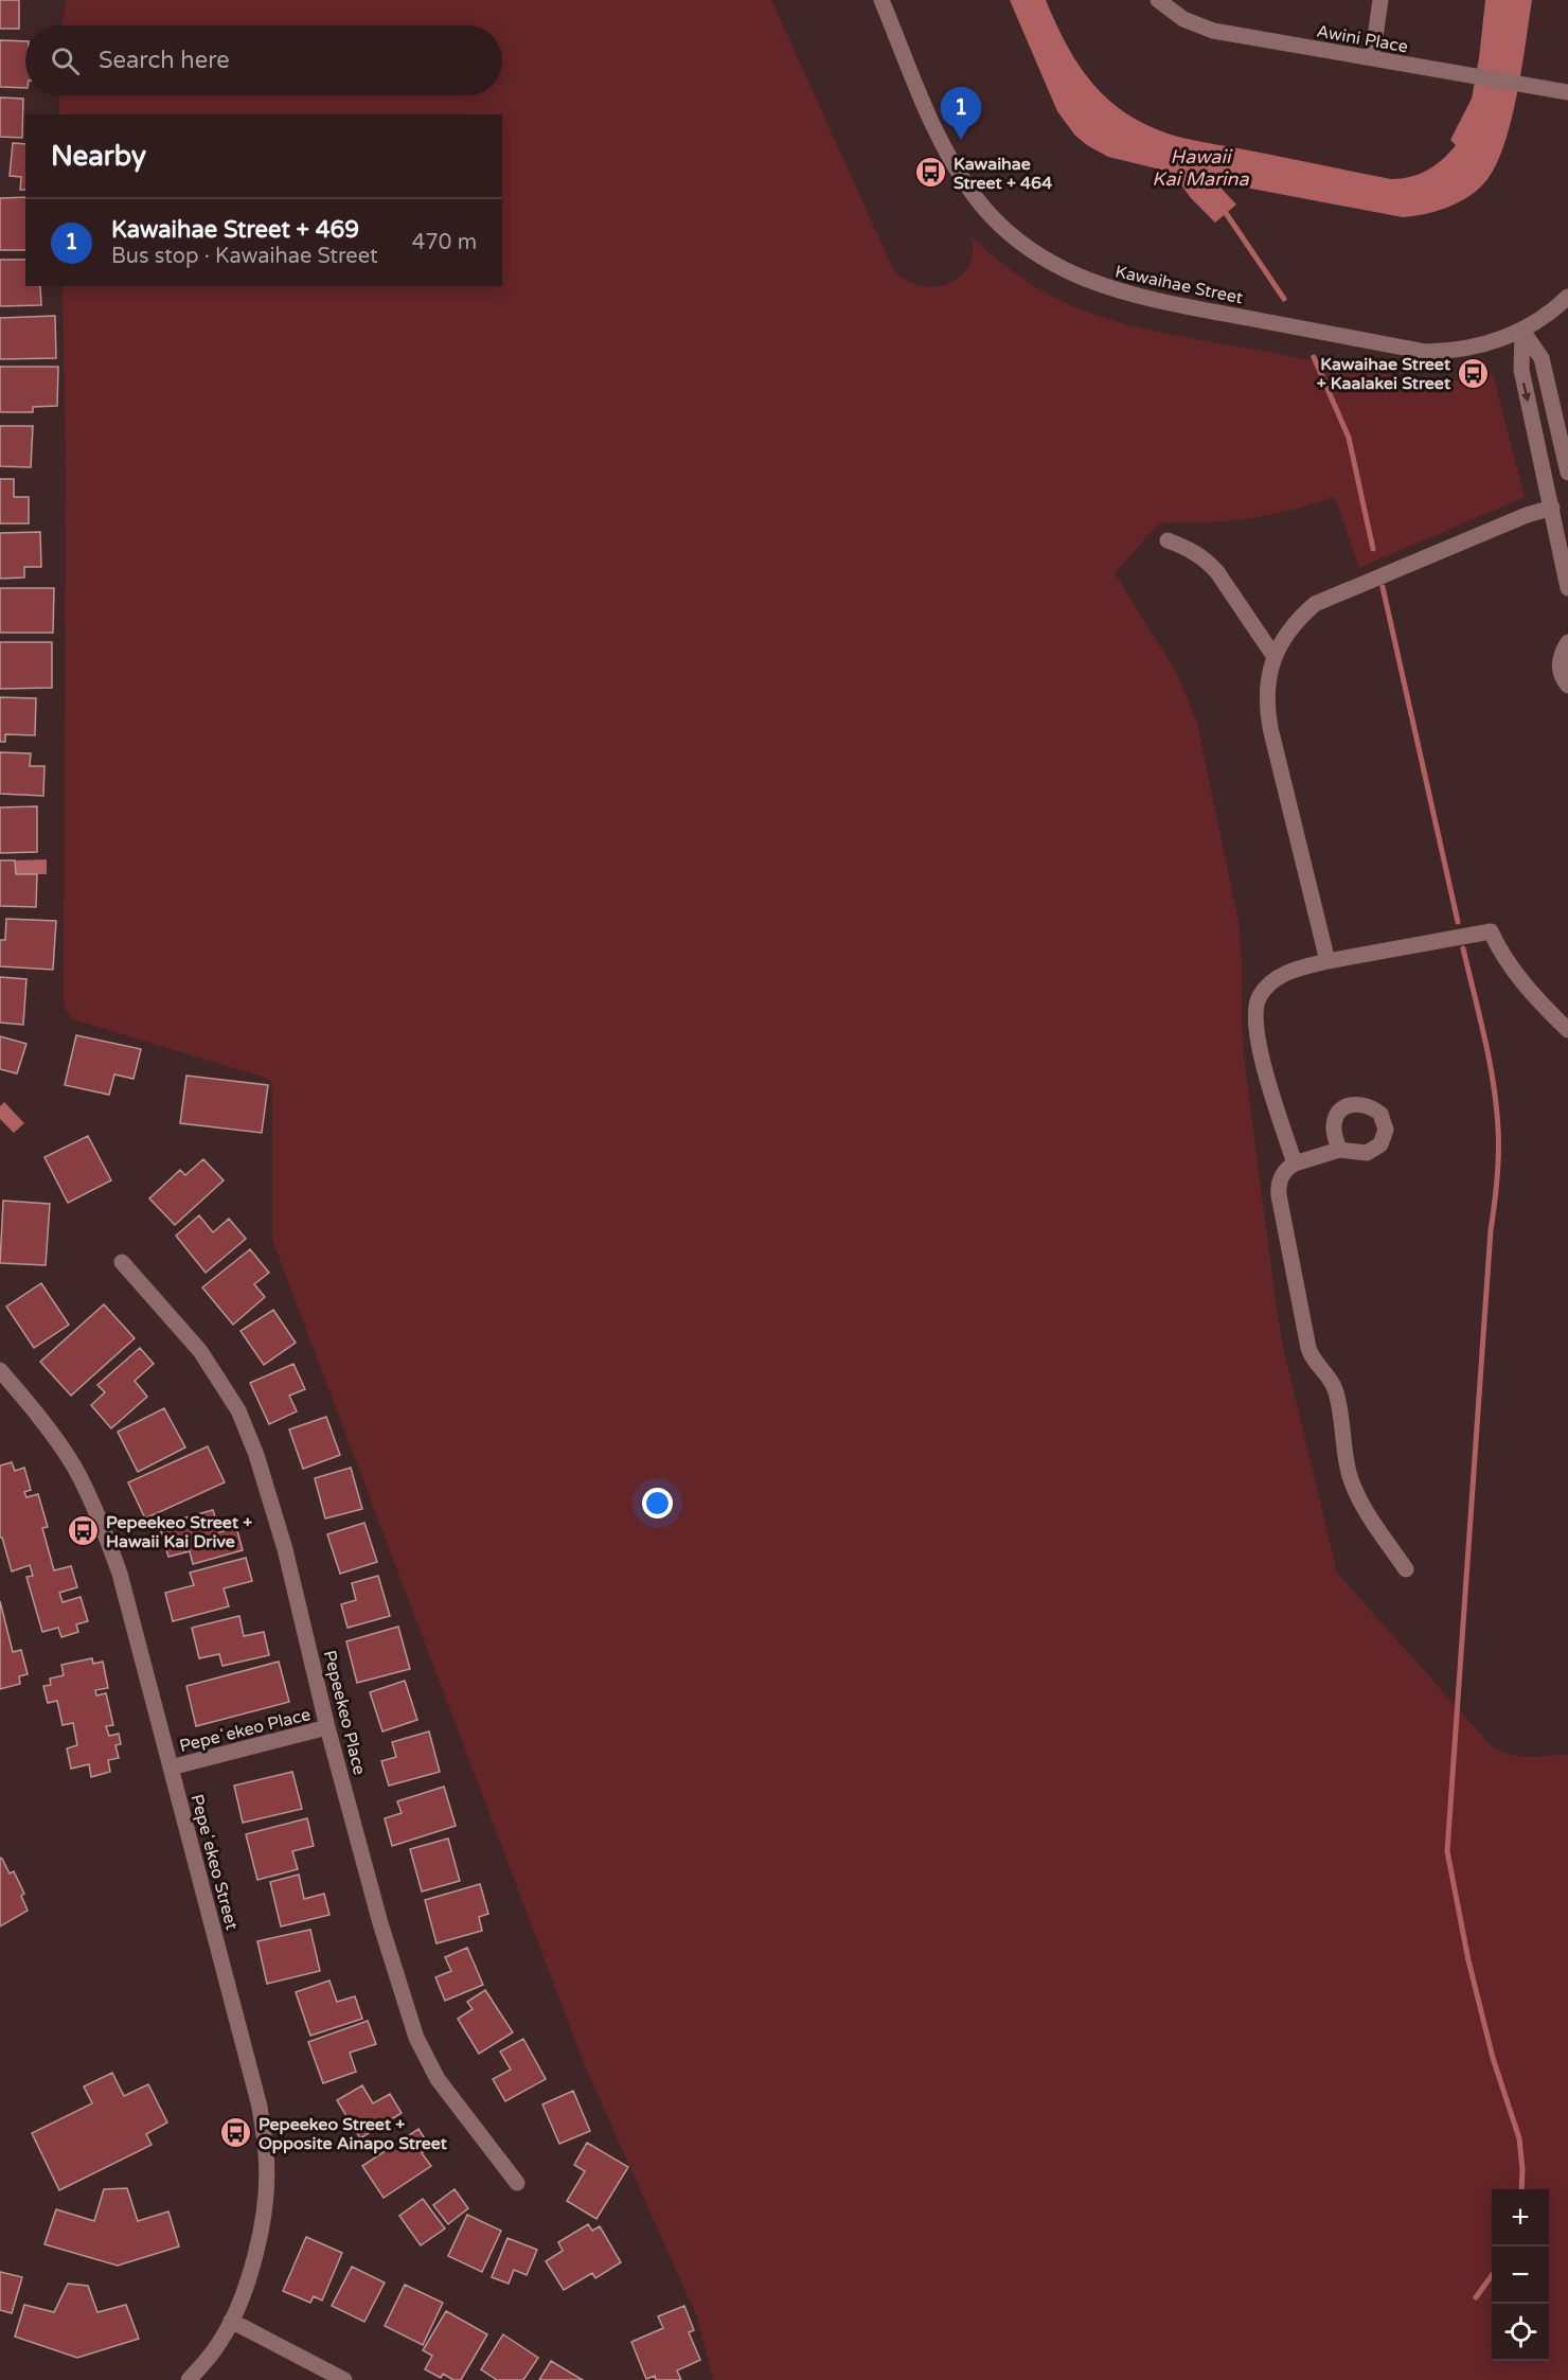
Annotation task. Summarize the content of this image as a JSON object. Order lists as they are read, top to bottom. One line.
{"streets":{"street":["Awini Place","Kawaihae Street","Pepeekeo Place","Pepeʻekeo Place","Pepeʻekeo Street"]},"crossings":[["Pepeekeo Place","Pepeʻekeo Place"],["Pepeʻekeo Place","Pepeʻekeo Street"]],"water":["Hawaii Kai Marina"],"places":{"bus stop":["Kawaihae Street + 464","Kawaihae Street + Kaalakei Street","Pepeekeo Street + Hawaii Kai Drive","Pepeekeo Street + Opposite Ainapo Street"]},"page":{"search":"Search here","pins":"1","heading":"Nearby","list":[{"mark":"1","name":"Kawaihae Street + 469","note":"Bus stop · Kawaihae Street","value":"470 m"}],"map_buttons":["+","−"]}}
